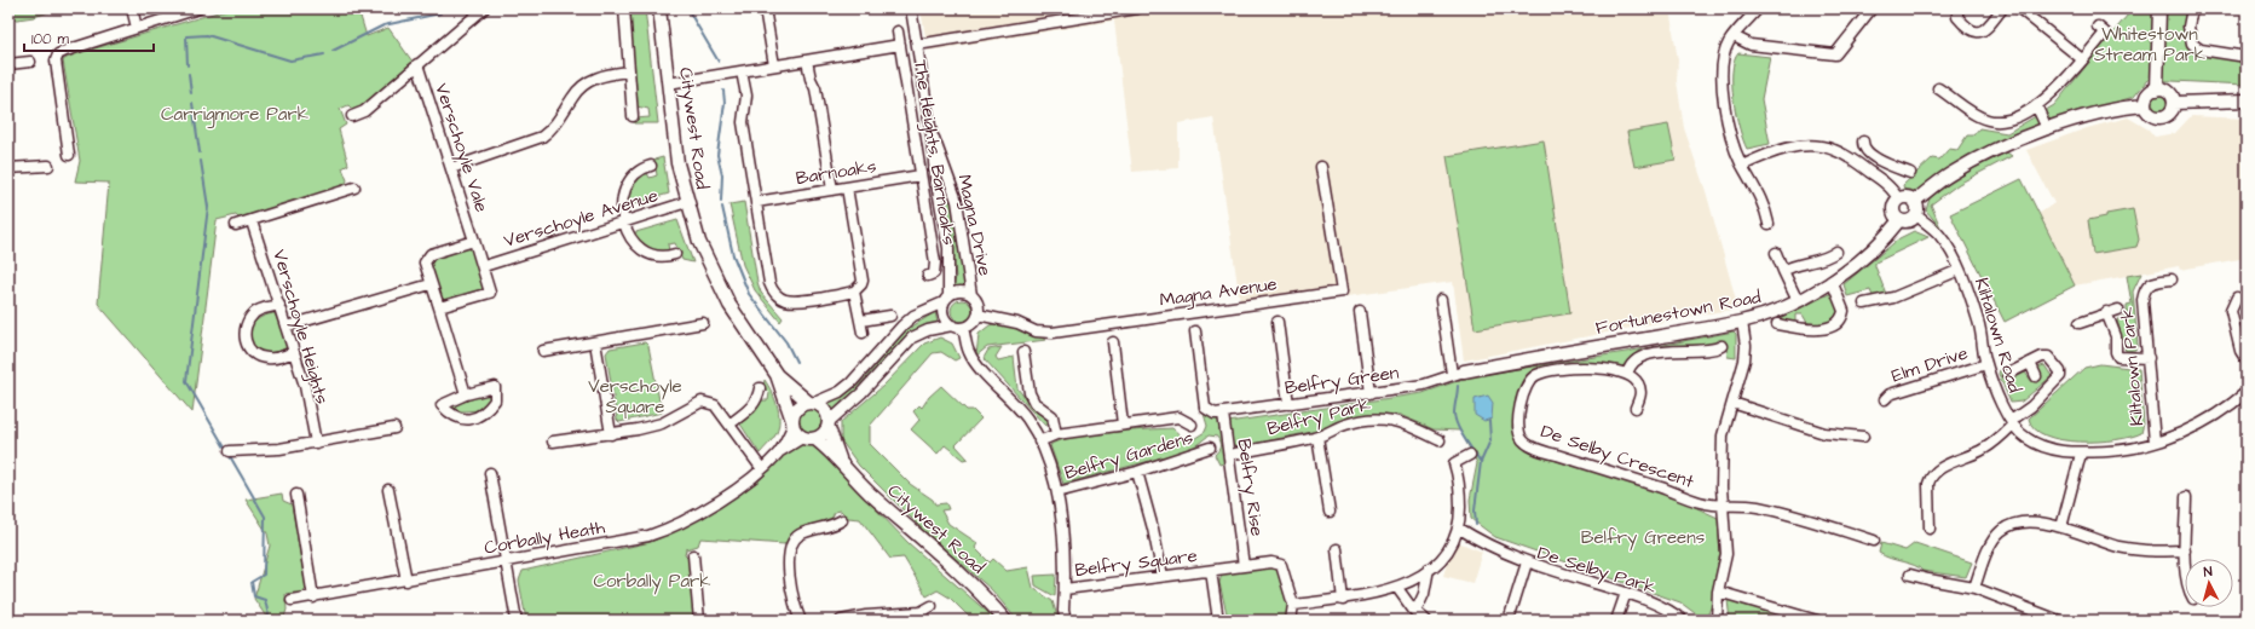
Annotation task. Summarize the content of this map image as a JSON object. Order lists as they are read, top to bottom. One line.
{"streets":{"street":["Citywest Road","Verschoyle Vale","The Heights, Barnoaks","Barnoaks","Verschoyle Avenue","Magna Drive","Magna Avenue","Fortunestown Road","Verschoyle Heights","Kiltalown Road","Elm Drive","Kiltalown Park","Belfry Green","Belfry Park","Belfry Gardens","De Selby Crescent","Belfry Rise","Corbally Heath","Belfry Square","De Selby Park"]},"crossings":[["Citywest Road","Verschoyle Avenue"],["The Heights, Barnoaks","Barnoaks"],["Magna Drive","Magna Avenue"],["Fortunestown Road","Kiltalown Road"],["Fortunestown Road","Belfry Green"],["Kiltalown Road","Elm Drive"],["Kiltalown Road","Kiltalown Park"],["Belfry Green","Belfry Rise"],["Belfry Park","Belfry Rise"],["Belfry Rise","Belfry Square"]],"parks":["Whitestown Stream Park","Carrigmore Park","Verschoyle Square","Belfry Greens","Corbally Park"],"scale_bar":"100 m","north":"top"}
